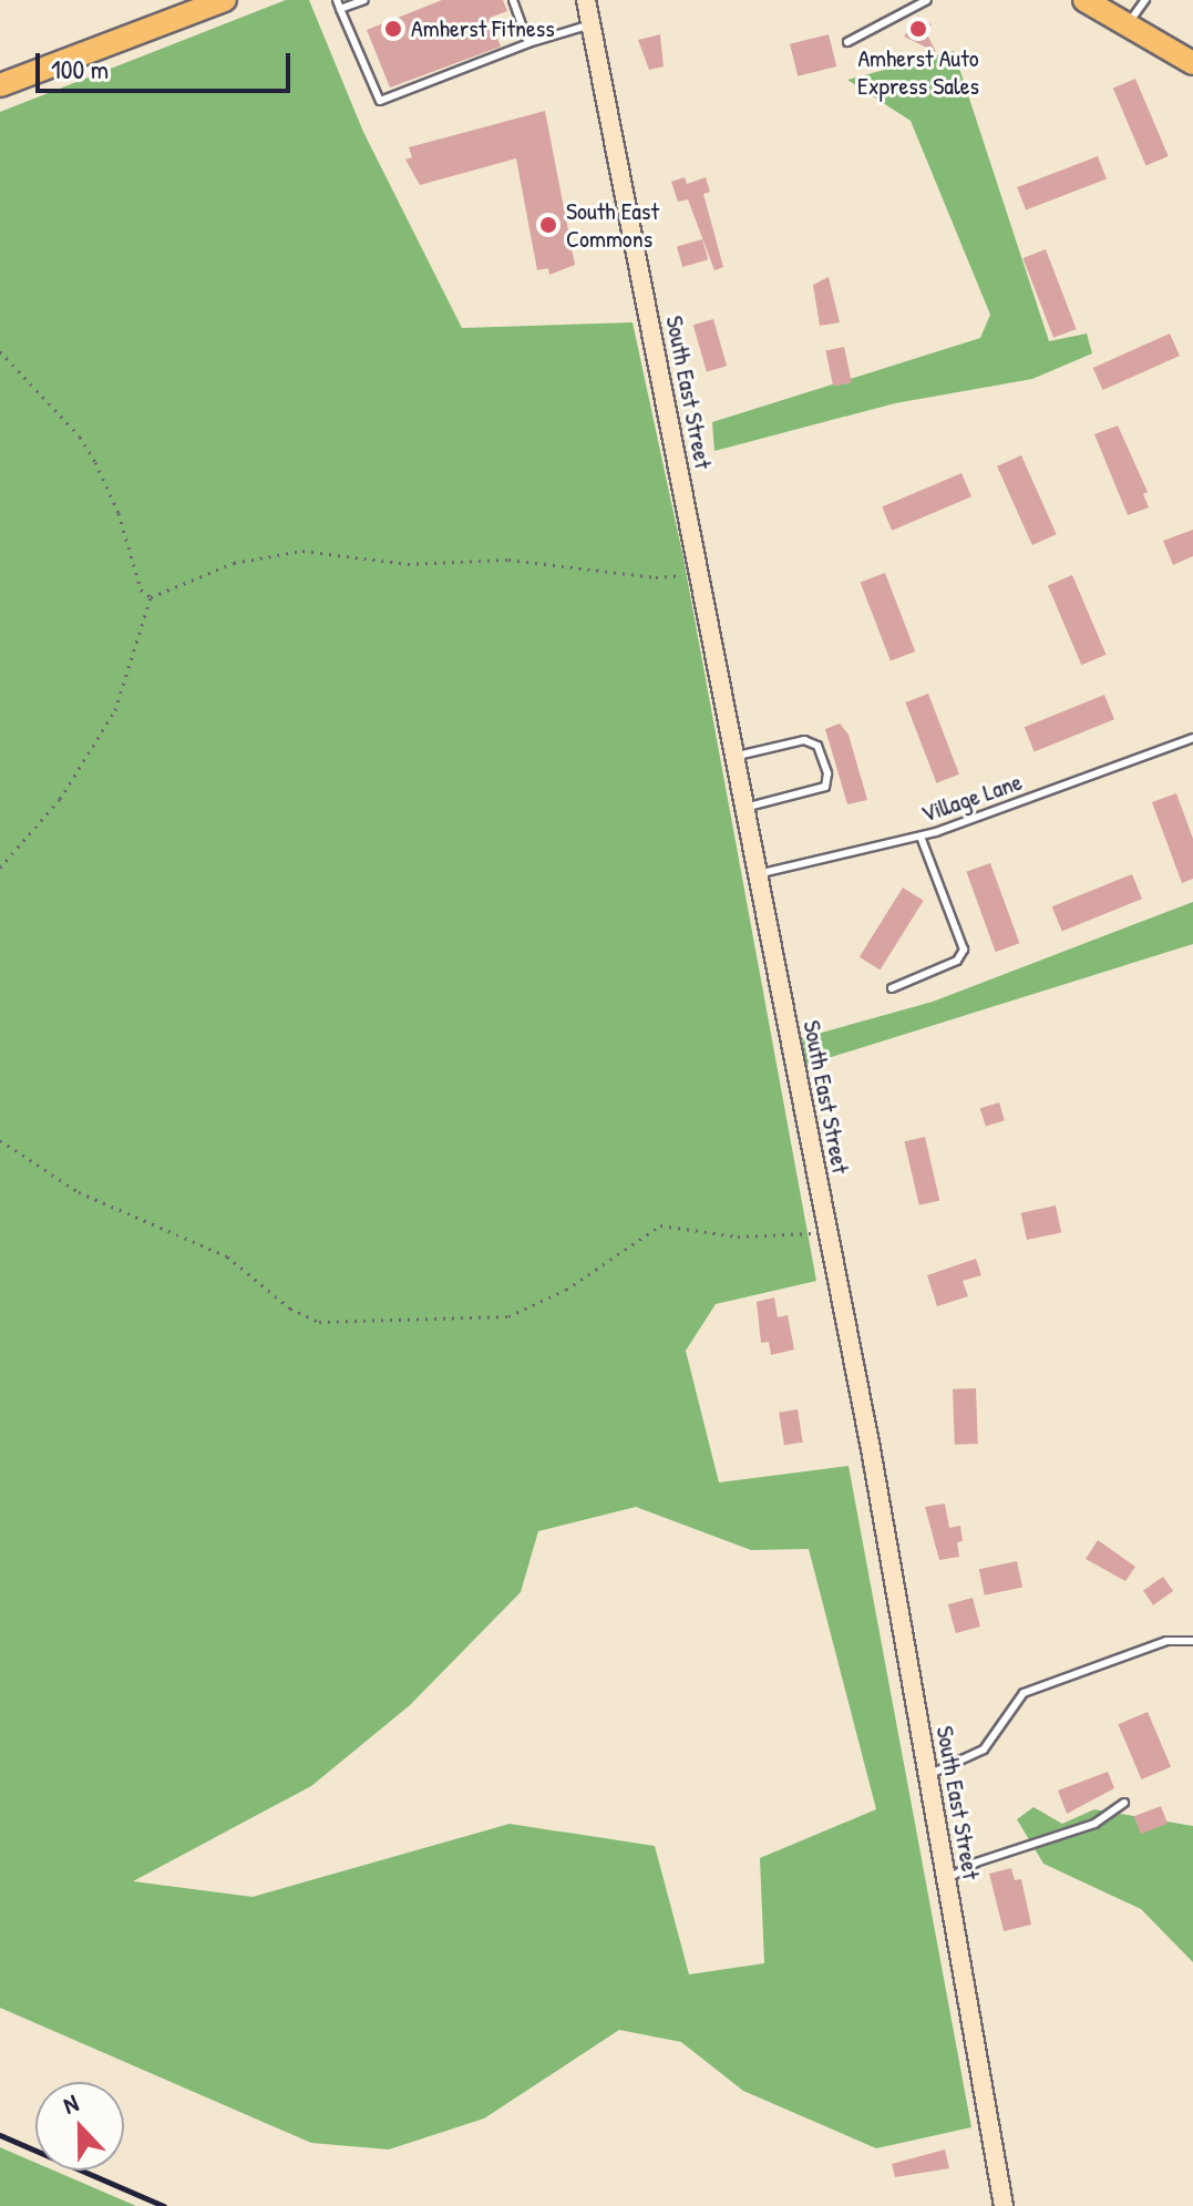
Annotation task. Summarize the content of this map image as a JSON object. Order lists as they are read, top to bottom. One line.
{"streets":{"main road":["South East Street"],"lane":["Village Lane"]},"crossings":[["South East Street","Village Lane"]],"places":["Amherst Fitness","Amherst Auto Express Sales","South East Commons"],"scale_bar":"100 m","north":"top"}
